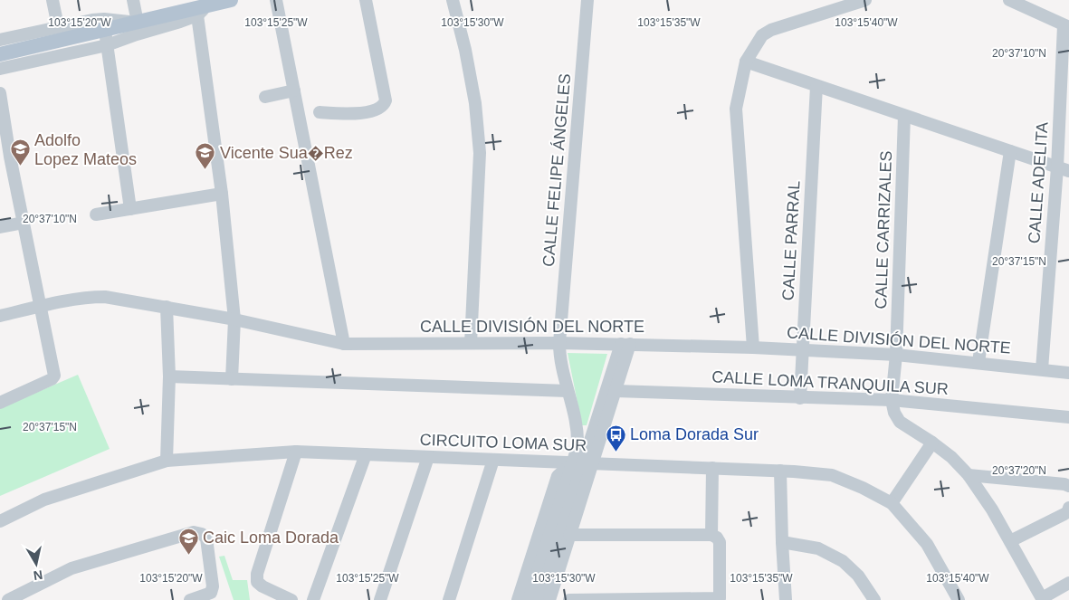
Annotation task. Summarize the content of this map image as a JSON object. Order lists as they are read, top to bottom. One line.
{"streets":{"street":["CALLE FELIPE ÁNGELES","CALLE ADELITA","CALLE CARRIZALES","CALLE PARRAL","CALLE DIVISIÓN DEL NORTE","CALLE LOMA TRANQUILA SUR","CIRCUITO LOMA SUR"]},"crossings":[["CALLE FELIPE ÁNGELES","CALLE DIVISIÓN DEL NORTE"],["CALLE FELIPE ÁNGELES","CIRCUITO LOMA SUR"],["CALLE ADELITA","CALLE DIVISIÓN DEL NORTE"],["CALLE CARRIZALES","CALLE DIVISIÓN DEL NORTE"],["CALLE CARRIZALES","CALLE LOMA TRANQUILA SUR"],["CALLE PARRAL","CALLE DIVISIÓN DEL NORTE"],["CALLE PARRAL","CALLE LOMA TRANQUILA SUR"]],"places":{"school or university":["Adolfo Lopez Mateos","Vicente Sua�Rez","Caic Loma Dorada"],"bus stop":["Loma Dorada Sur"]},"north":"bottom","coordinates":["103°15'20\"W","103°15'25\"W","103°15'30\"W","103°15'35\"W","103°15'40\"W","20°37'10\"N","20°37'15\"N","20°37'20\"N"]}
